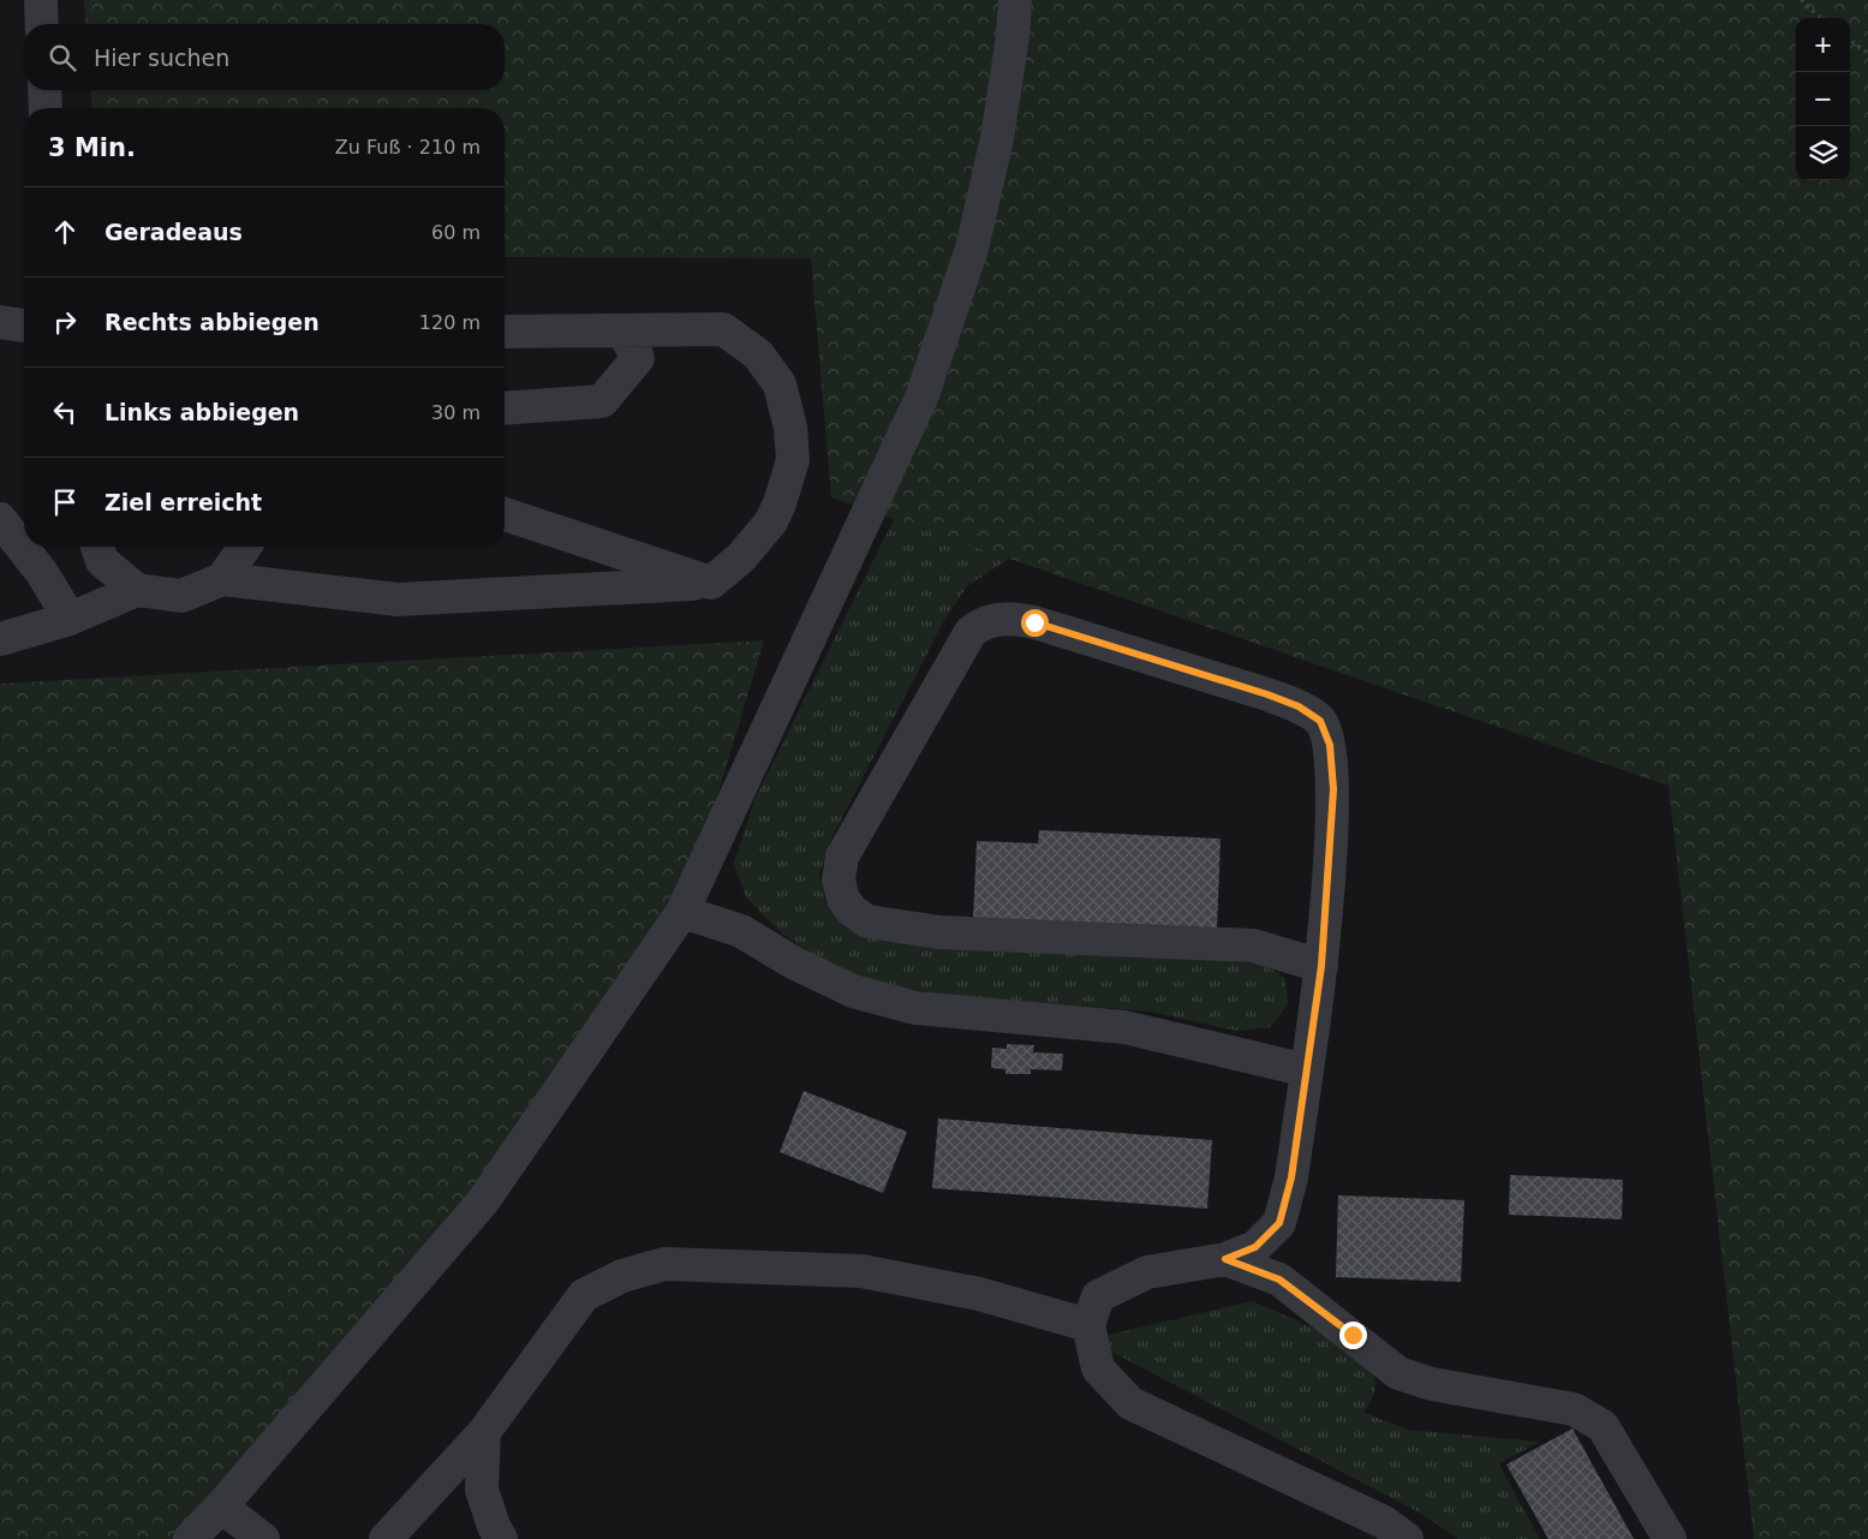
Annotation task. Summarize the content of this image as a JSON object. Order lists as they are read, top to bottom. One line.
{"page":{"map_buttons":["+","−"],"search":"Hier suchen","heading":["3 Min.","Zu Fuß · 210 m"],"list":[["Geradeaus","60 m"],["Rechts abbiegen","120 m"],["Links abbiegen","30 m"],"Ziel erreicht"]}}
